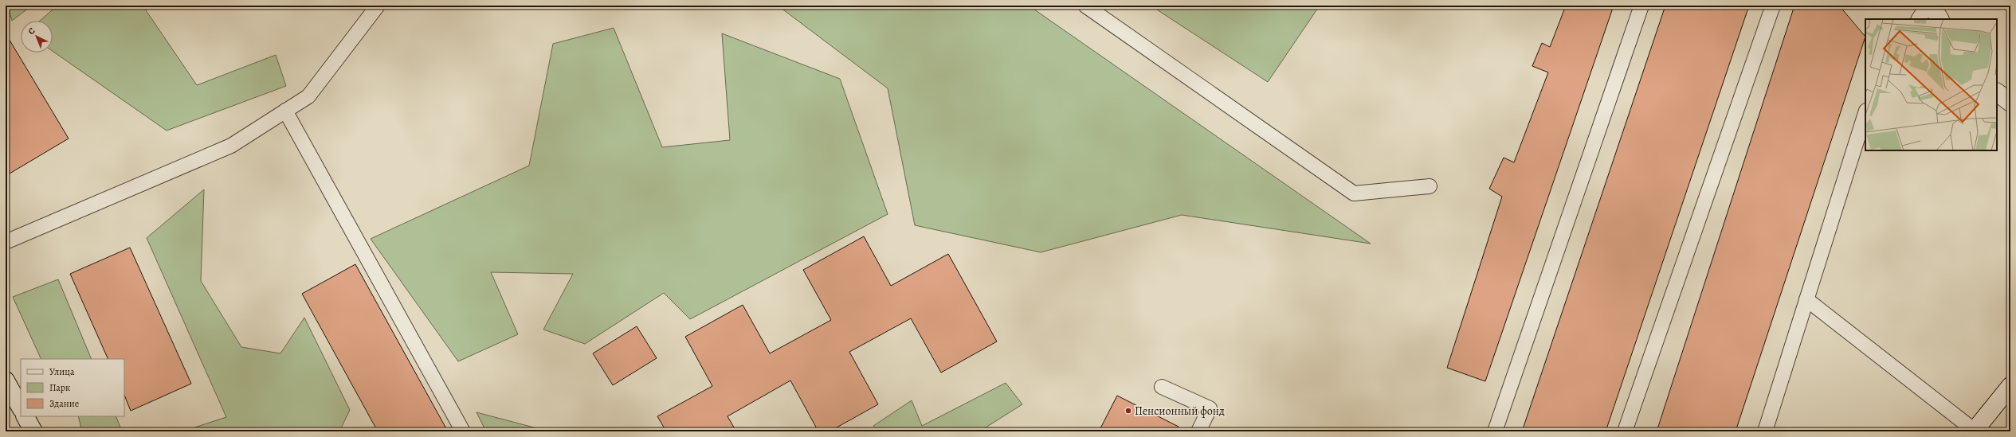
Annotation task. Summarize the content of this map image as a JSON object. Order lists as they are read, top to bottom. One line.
{"places":["Пенсионный фонд"],"legend":["Улица","Парк","Здание"],"north":"top left"}
